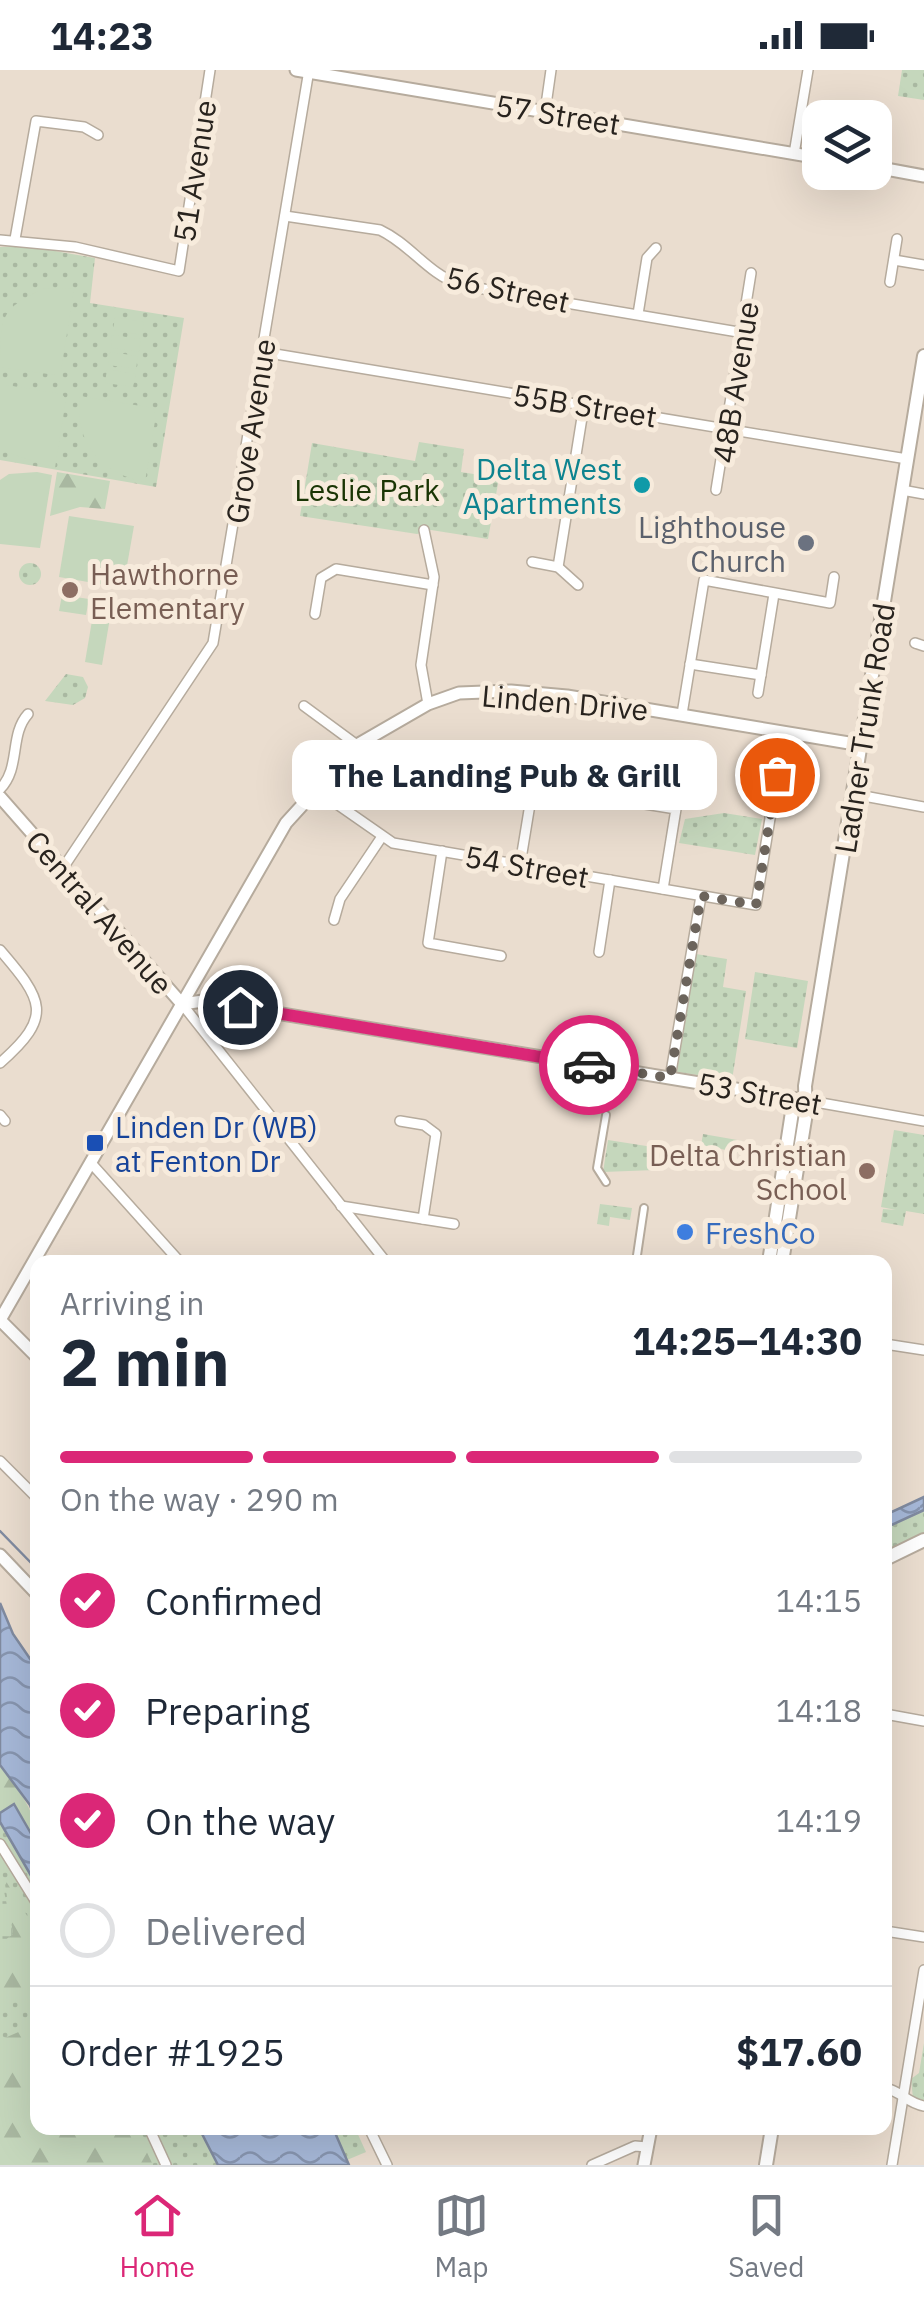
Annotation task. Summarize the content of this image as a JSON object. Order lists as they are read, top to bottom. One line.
{"streets":{"main road":["Ladner Trunk Road"],"street":["57 Street","51 Avenue","56 Street","48B Avenue","55B Street","Grove Avenue","Linden Drive","54 Street","Central Avenue","53 Street"]},"crossings":[["57 Street","Grove Avenue"],["56 Street","48B Avenue"],["56 Street","Grove Avenue"],["48B Avenue","55B Street"],["55B Street","Grove Avenue"],["55B Street","Ladner Trunk Road"],["Grove Avenue","Central Avenue"],["Linden Drive","Ladner Trunk Road"],["Linden Drive","54 Street"],["Linden Drive","Central Avenue"],["Linden Drive","53 Street"],["Ladner Trunk Road","53 Street"],["Central Avenue","53 Street"]],"parks":["Leslie Park"],"places":{"other":["Delta West Apartments","Lighthouse Church","Hawthorne Elementary","The Landing Pub & Grill","Delta Christian School","FreshCo"],"transit":["Linden Dr (WB) at Fenton Dr"]},"page":{"status":"14:23","bubble":"The Landing Pub & Grill","heading":["2 min","Arriving in","14:25–14:30"],"panel":["Order #1925","$17.60"],"bar":"On the way · 290 m","list":[["Confirmed","14:15"],["Preparing","14:18"],["On the way","14:19"],"Delivered"],"tabs":["Home","Map","Saved"]}}
